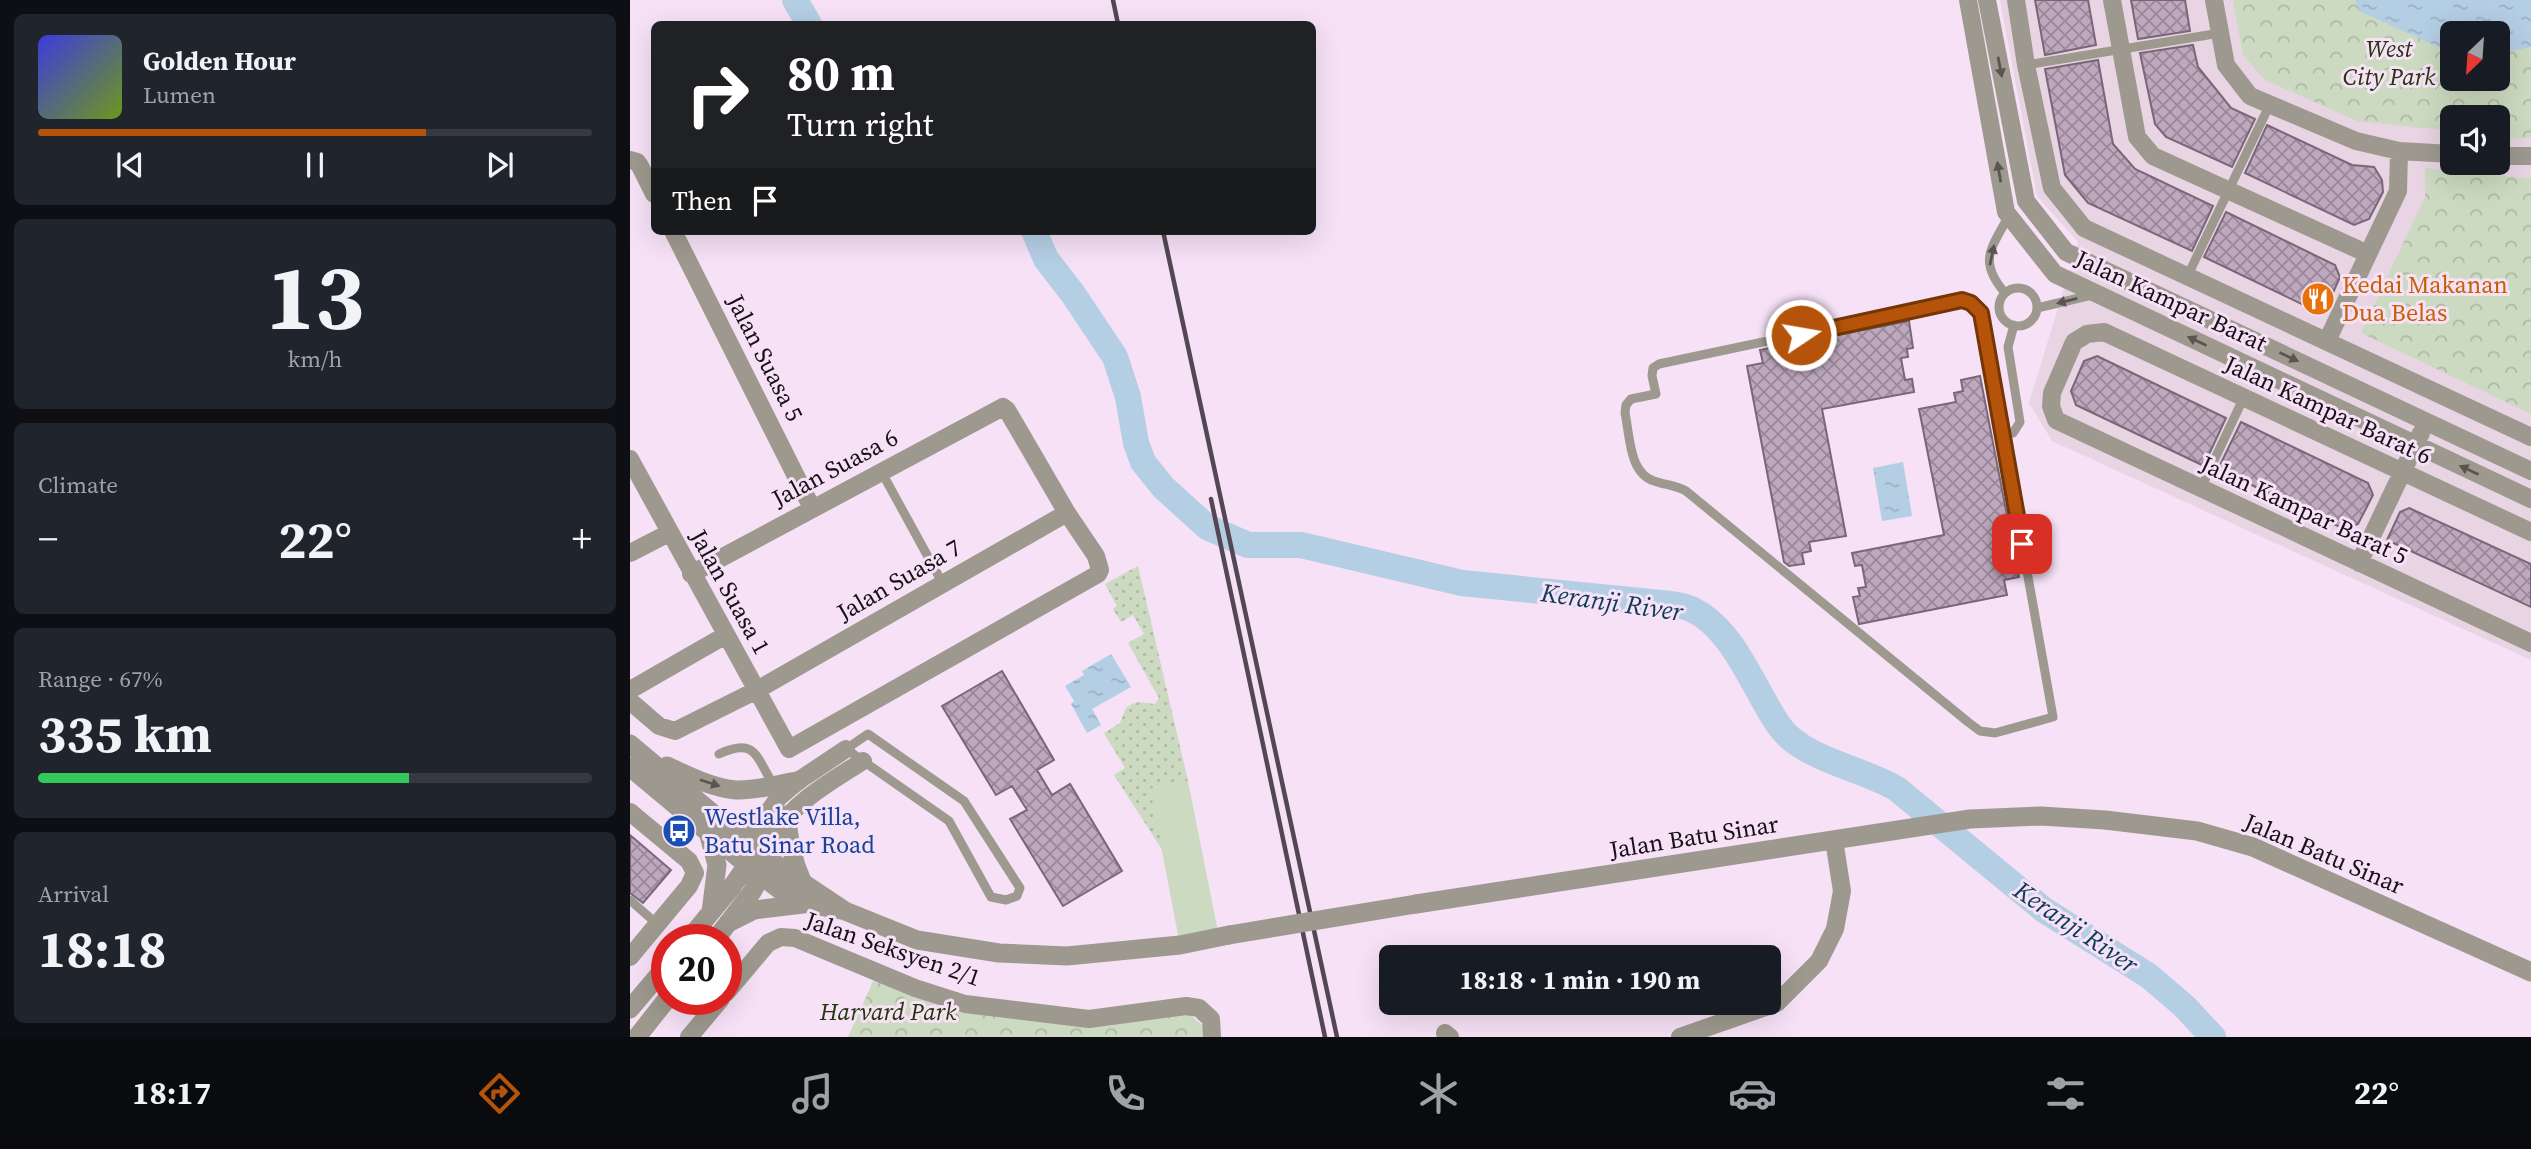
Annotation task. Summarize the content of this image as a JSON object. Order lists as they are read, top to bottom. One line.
{"streets":{"street":["Jalan Kampar Barat","Jalan Suasa 5","Jalan Kampar Barat 6","Jalan Suasa 6","Jalan Kampar Barat 5","Jalan Suasa 7","Jalan Suasa 1","Jalan Batu Sinar","Jalan Seksyen 2/1"]},"crossings":[["Jalan Suasa 5","Jalan Suasa 6"],["Jalan Kampar Barat 6","Jalan Kampar Barat 5"],["Jalan Suasa 6","Jalan Suasa 7"],["Jalan Suasa 6","Jalan Suasa 1"],["Jalan Suasa 7","Jalan Suasa 1"]],"water":["Keranji River"],"parks":["West City Park","Harvard Park"],"places":{"restaurant":["Kedai Makanan Dua Belas"],"bus stop":["Westlake Villa, Batu Sinar Road"]},"north":"bottom left","page":{"turn":["80 m","Turn right"],"song":["Golden Hour","Lumen"],"then":"Then","tile":[["13","km/h"],"Climate",["Range · 67%","335 km"],["Arrival","18:18"]],"heat":["−","22°","+"],"limit":"20","trip":"18:18 · 1 min · 190 m","tabs":["18:17","22°"]}}
